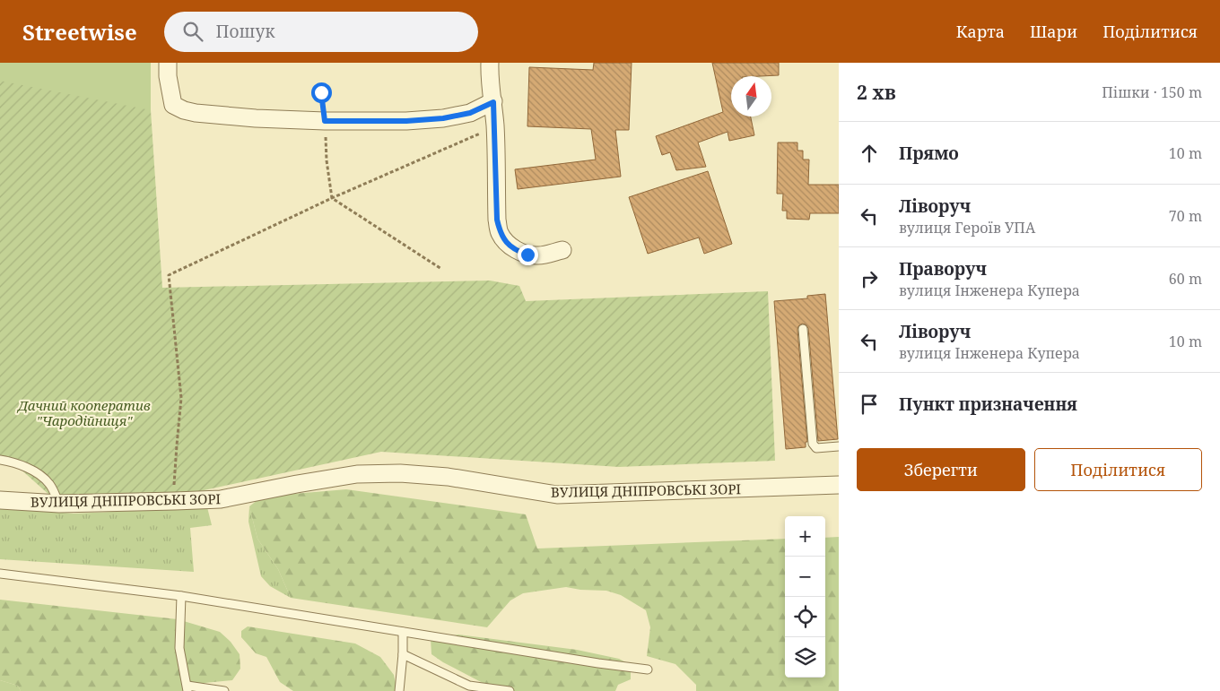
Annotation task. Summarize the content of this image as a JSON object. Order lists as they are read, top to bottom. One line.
{"streets":{"street":["ВУЛИЦЯ ДНІПРОВСЬКІ ЗОРІ"]},"parks":["Дачний кооператив \"Чародійниця\""],"north":"top","page":{"header":"Streetwise","search":"Пошук","nav":["Карта","Шари","Поділитися"],"heading":["2 хв","Пішки · 150 m"],"list":[["Прямо","10 m"],["Ліворуч","вулиця Героїв УПА","70 m"],["Праворуч","вулиця Інженера Купера","60 m"],["Ліворуч","вулиця Інженера Купера","10 m"],"Пункт призначення"],"buttons":["Зберегти","Поділитися"],"map_buttons":["+","−"]}}
